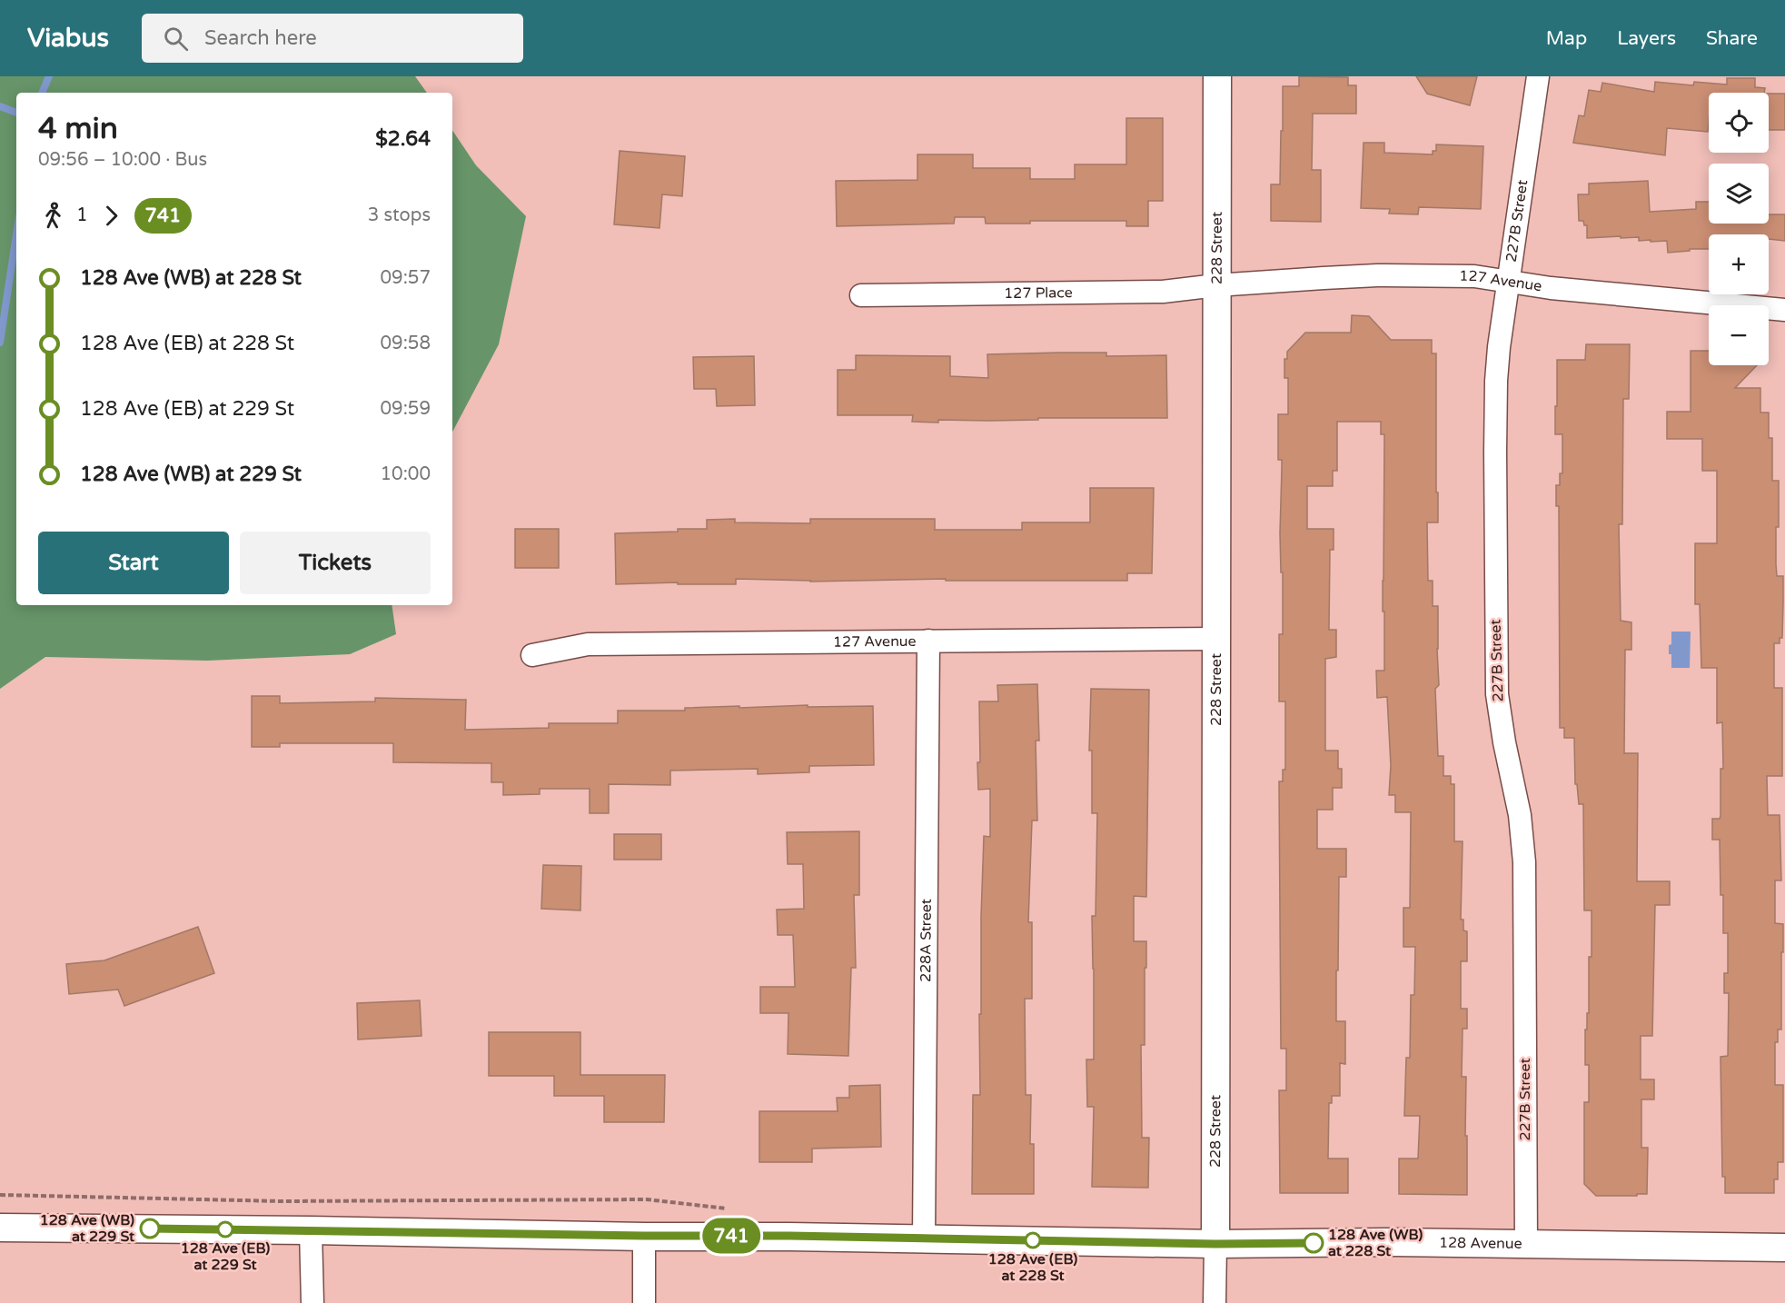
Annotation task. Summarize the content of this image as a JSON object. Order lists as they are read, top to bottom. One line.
{"streets":{"street":["227B Street","228 Street","127 Avenue","127 Place","228A Street","128 Avenue"]},"crossings":[["227B Street","127 Avenue"],["227B Street","128 Avenue"],["228 Street","127 Avenue"],["228 Street","127 Place"],["228 Street","128 Avenue"],["127 Avenue","127 Place"],["127 Avenue","228A Street"],["228A Street","128 Avenue"]],"places":["128 Ave (WB) at 229 St","128 Ave (EB) at 229 St","128 Ave (EB) at 228 St","128 Ave (WB) at 228 St"],"lines":["bus line 741"],"page":{"header":"Viabus","search":"Search here","nav":["Map","Layers","Share"],"on_map":"741","map_buttons":["+","−"],"heading":["4 min","09:56 – 10:00 · Bus","$2.64"],"legs":["1","741","3 stops"],"list":[{"name":"128 Ave (WB) at 228 St","value":"09:57"},{"name":"128 Ave (EB) at 228 St","value":"09:58"},{"name":"128 Ave (EB) at 229 St","value":"09:59"},{"name":"128 Ave (WB) at 229 St","value":"10:00"}],"buttons":["Start","Tickets"]}}
